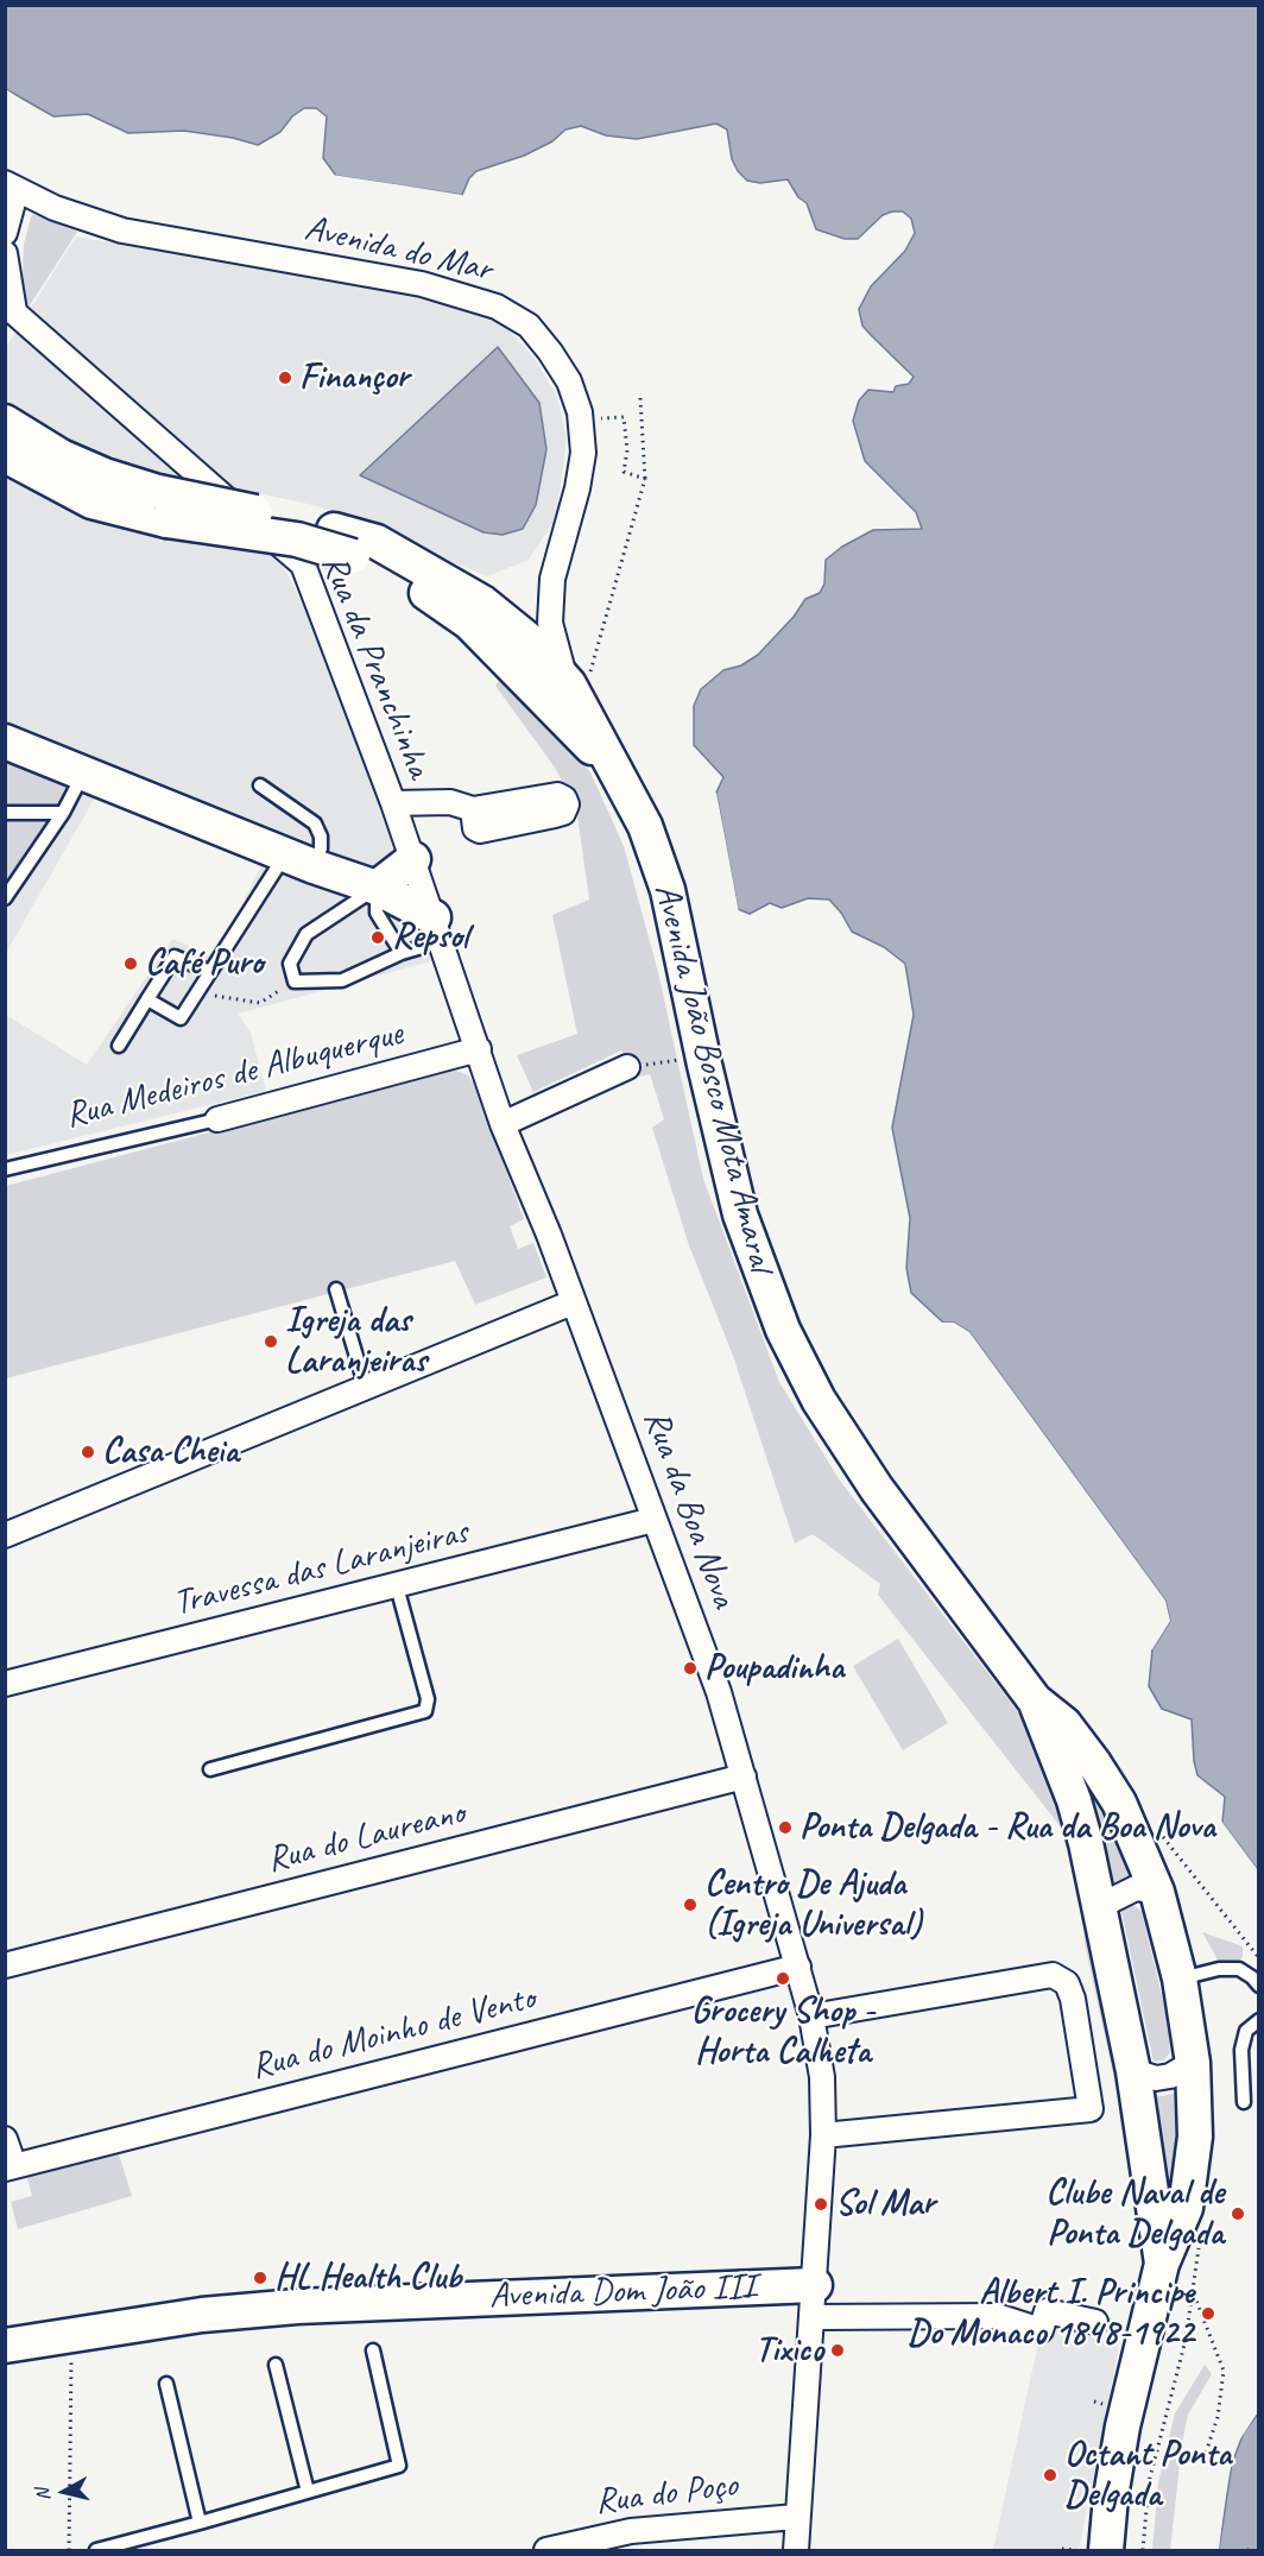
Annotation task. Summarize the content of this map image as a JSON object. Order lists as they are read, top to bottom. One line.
{"streets":{"main road":["Avenida João Bosco Mota Amaral","Avenida Dom João III"],"street":["Avenida do Mar","Rua da Pranchinha","Rua Medeiros de Albuquerque","Rua da Boa Nova","Travessa das Laranjeiras","Rua do Laureano","Rua do Moinho de Vento","Rua do Poço"]},"crossings":[["Avenida do Mar","Avenida João Bosco Mota Amaral"],["Rua da Pranchinha","Rua Medeiros de Albuquerque"],["Rua da Pranchinha","Rua da Boa Nova"],["Rua da Boa Nova","Travessa das Laranjeiras"],["Rua da Boa Nova","Rua do Laureano"],["Rua da Boa Nova","Rua do Moinho de Vento"],["Rua da Boa Nova","Avenida Dom João III"],["Rua da Boa Nova","Rua do Poço"]],"places":["Finançor","Repsol","Café Puro","Igreja das Laranjeiras","Casa Cheia","Poupadinha","Ponta Delgada - Rua da Boa Nova","Centro De Ajuda (Igreja Universal)","Grocery Shop - Horta Calheta","Sol Mar","Clube Naval de Ponta Delgada","HL Health Club","Albert I. Principe Do Monaco 1848-1922","Tixico","Octant Ponta Delgada"],"north":"left"}
